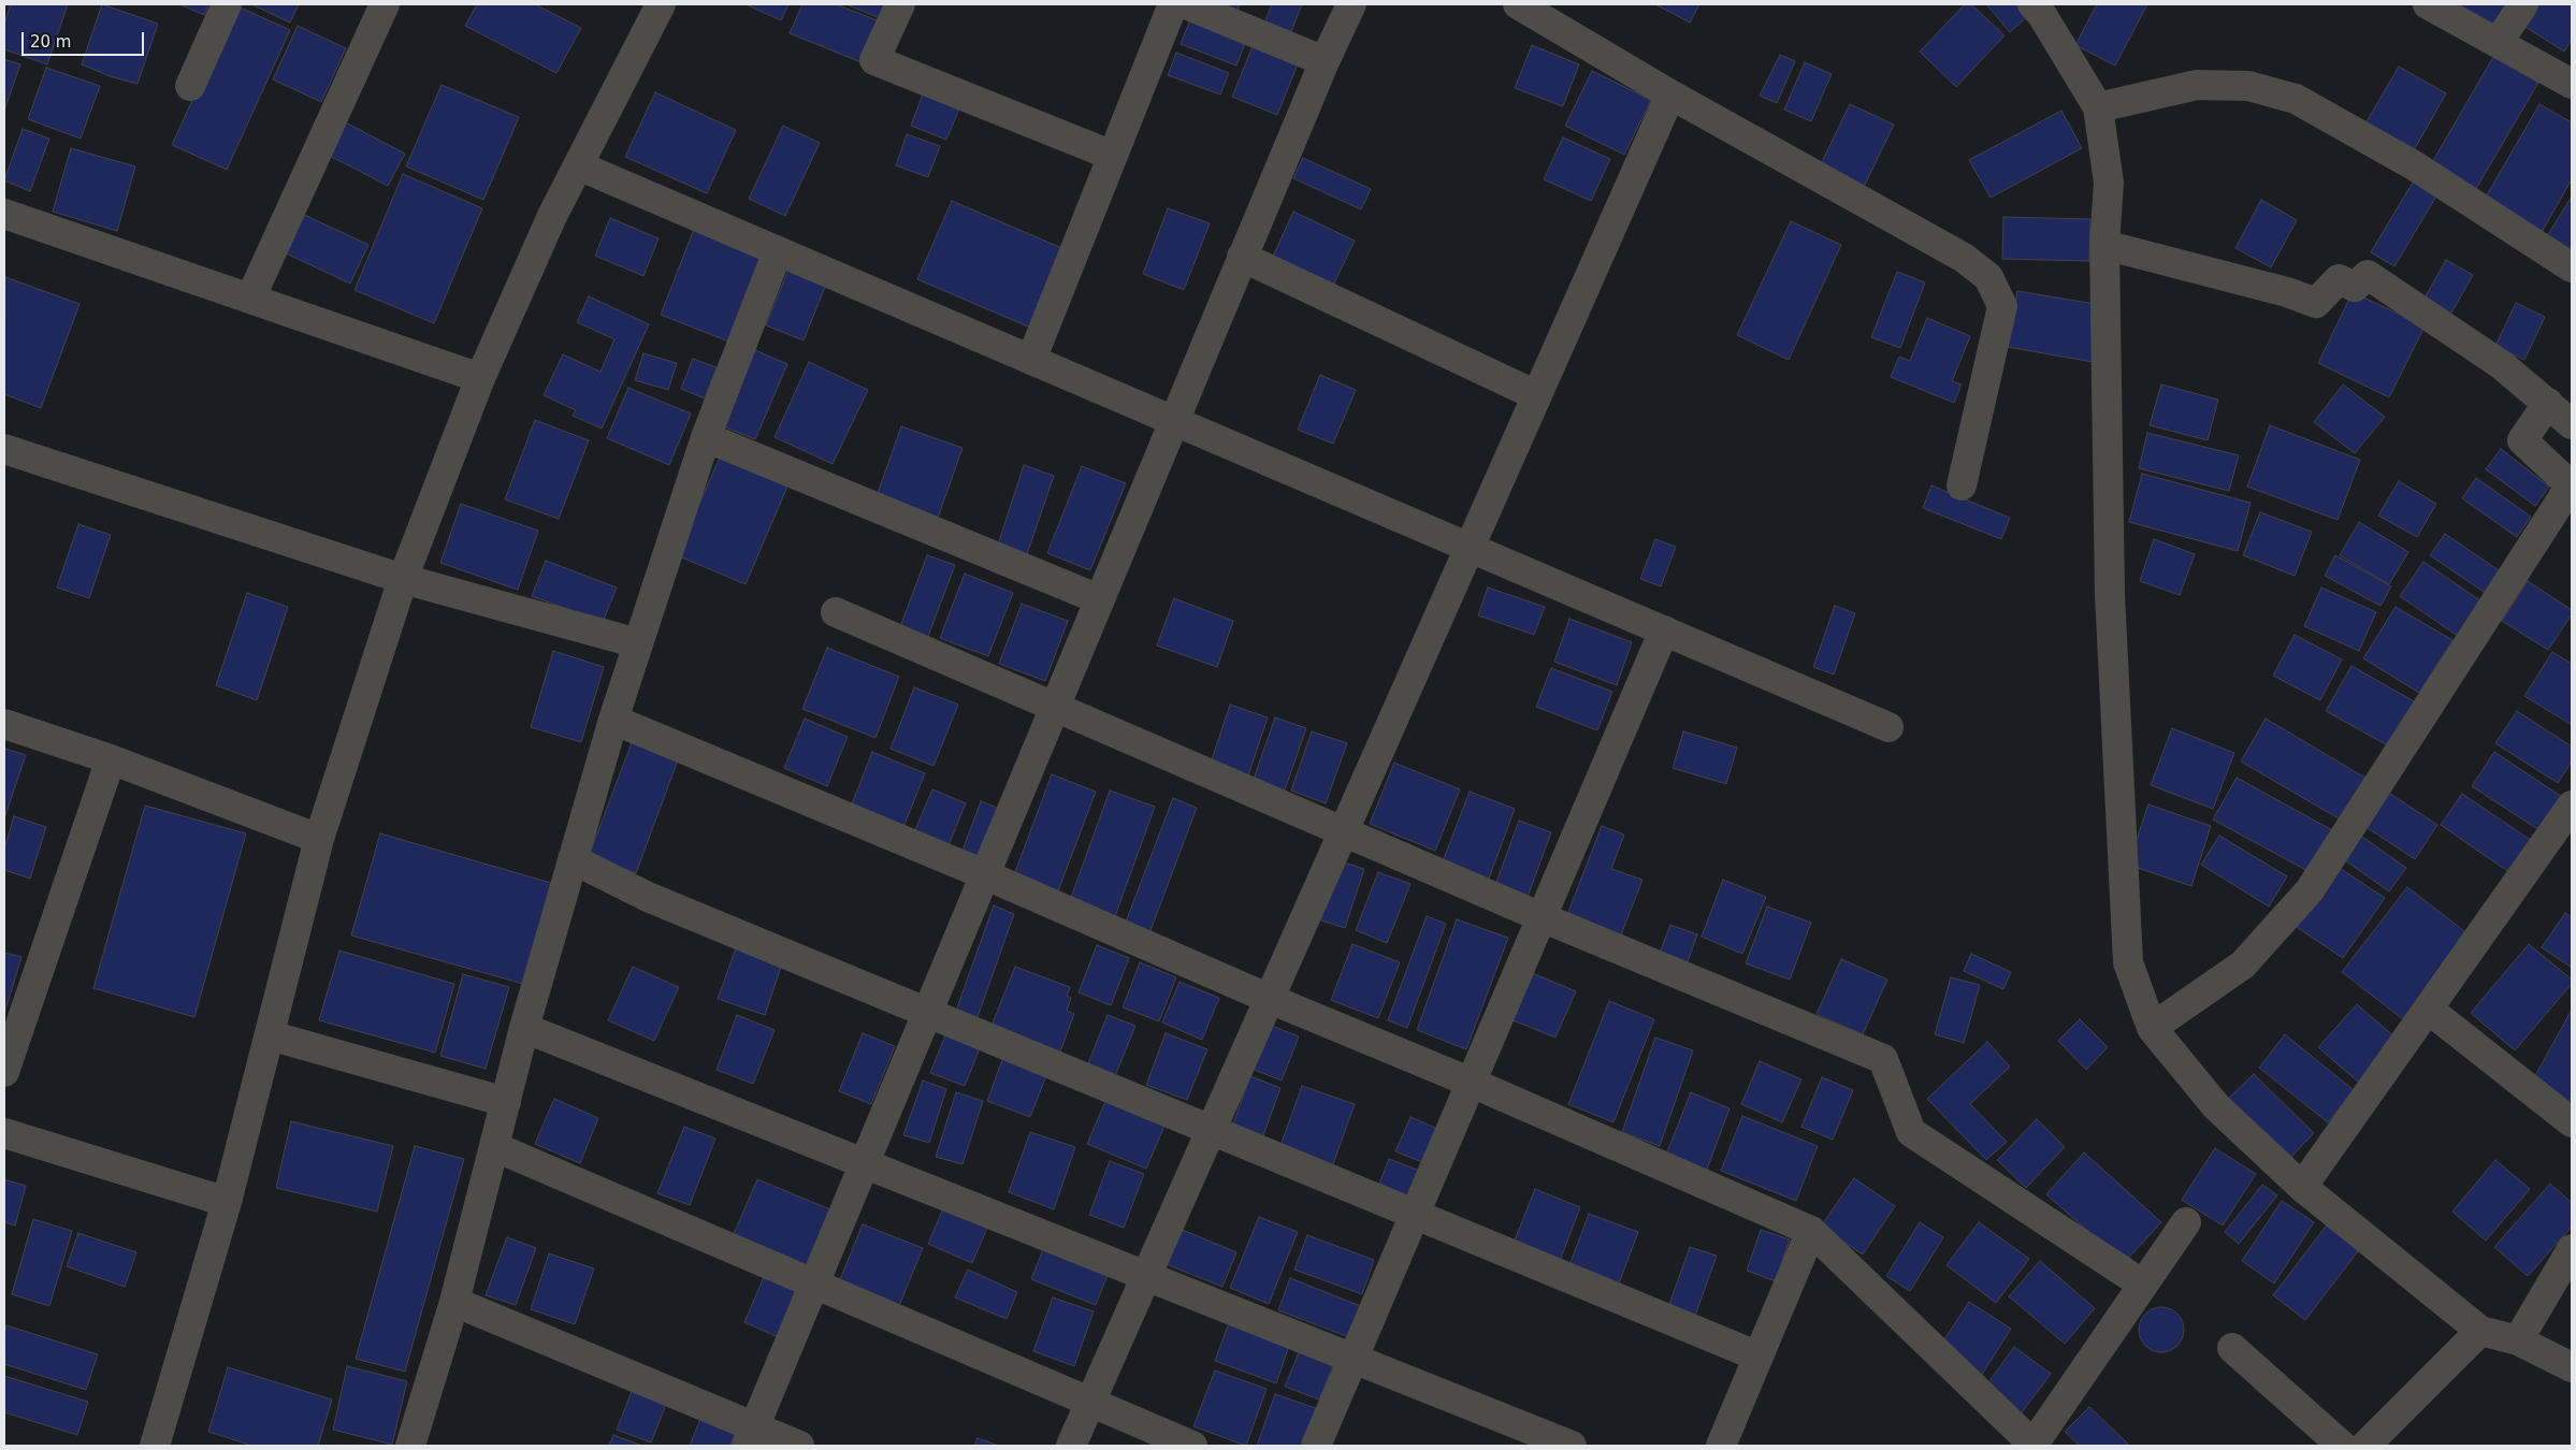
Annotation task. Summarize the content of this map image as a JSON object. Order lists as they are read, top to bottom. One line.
{"scale_bar":"20 m"}
